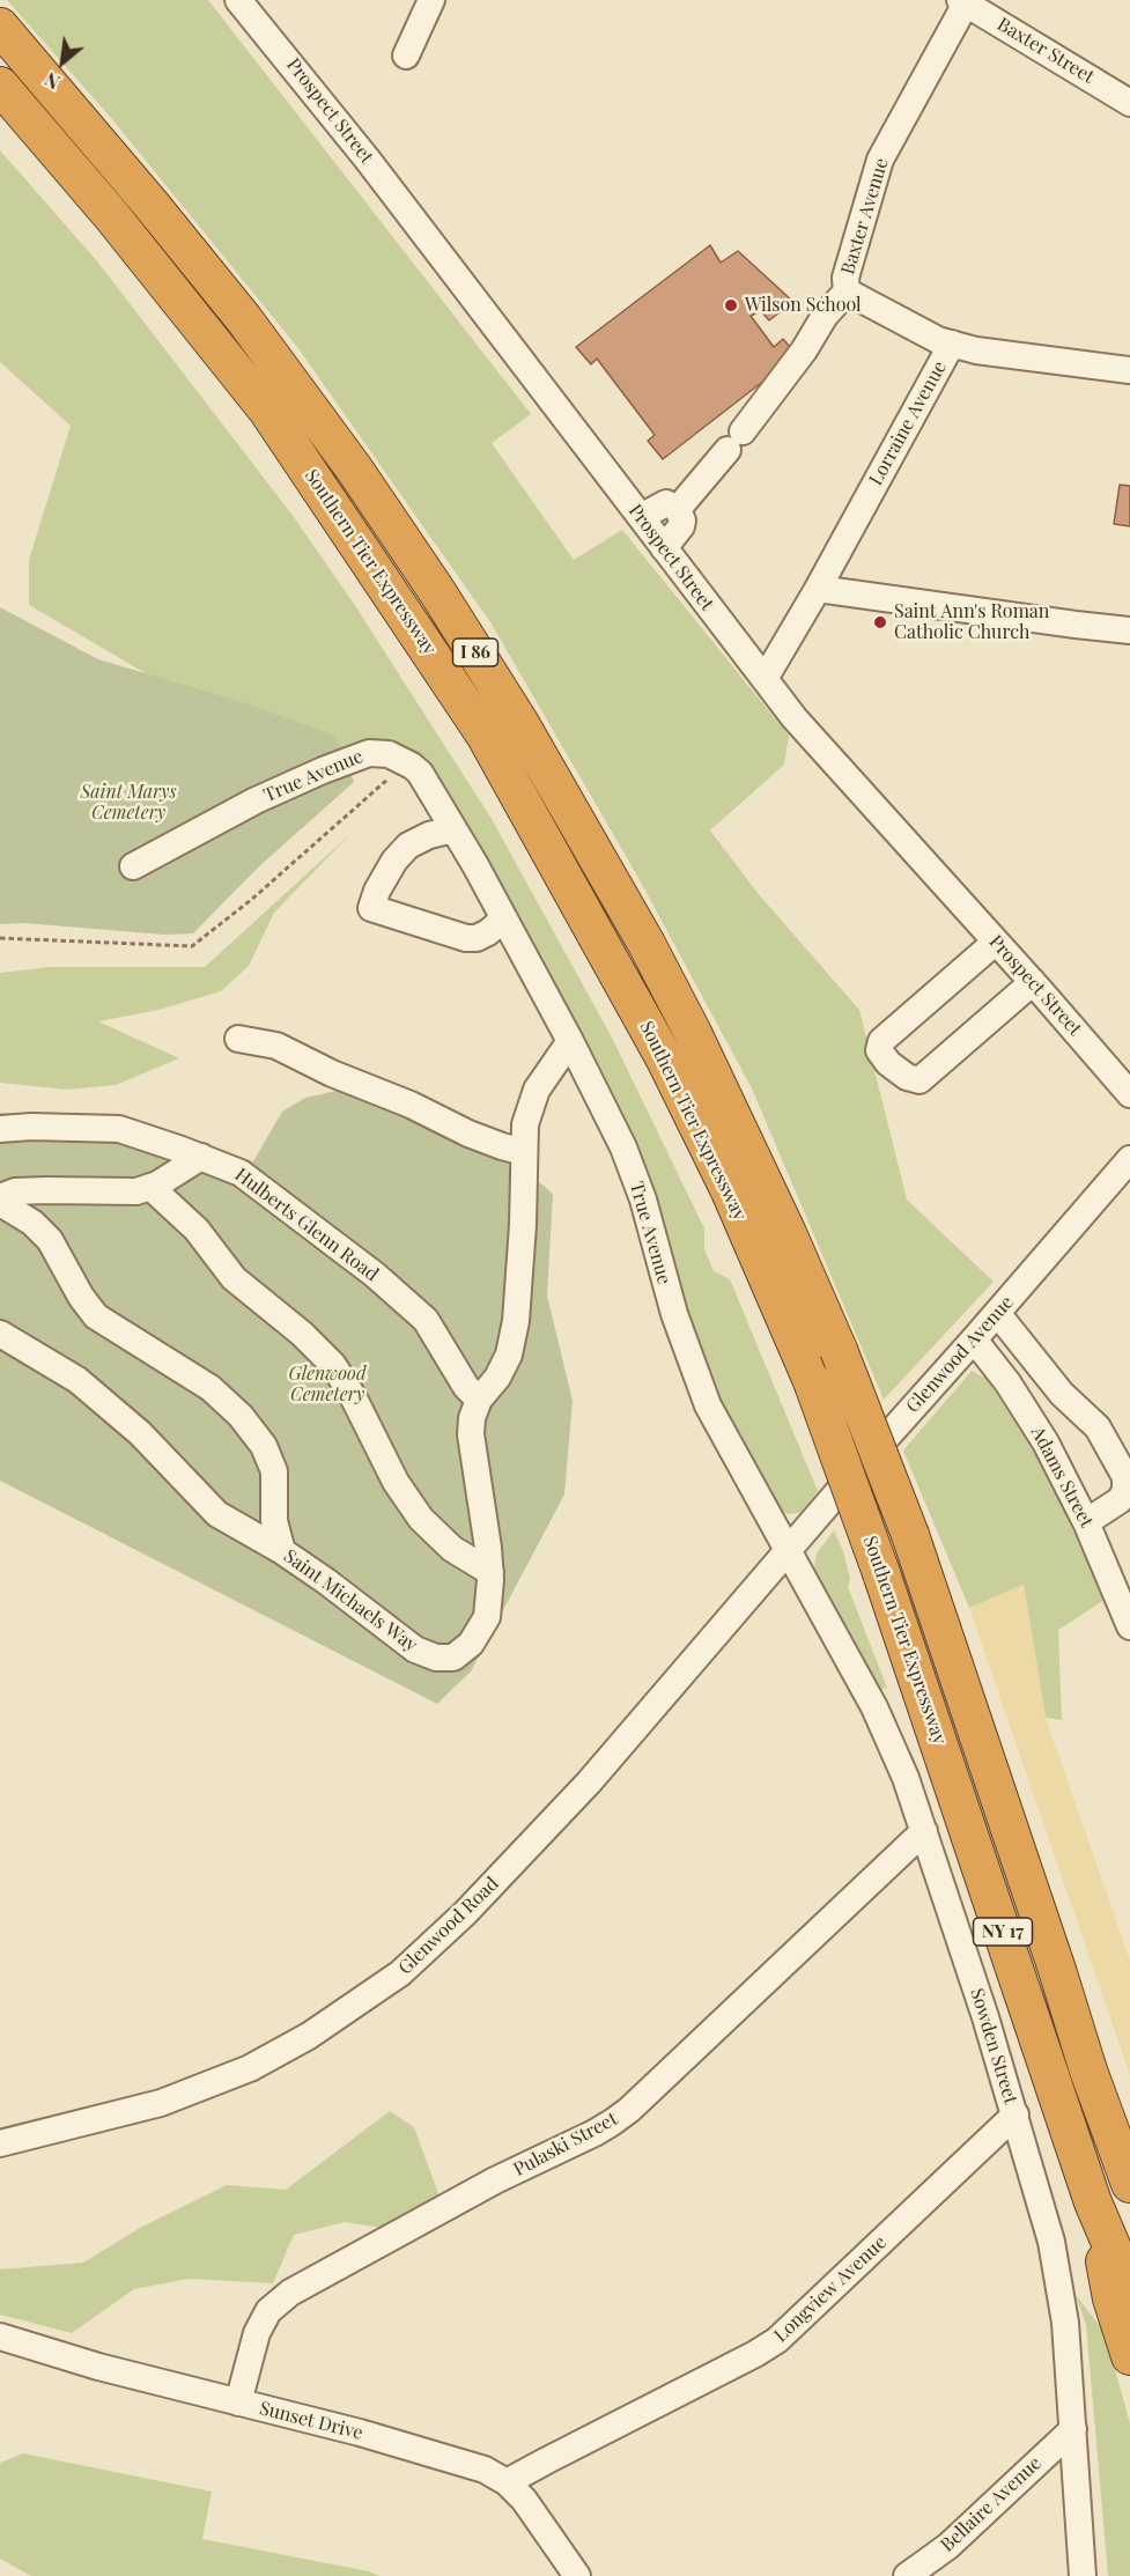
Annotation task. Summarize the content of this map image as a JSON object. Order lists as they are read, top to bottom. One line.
{"streets":{"highway":["Southern Tier Expressway","I 86","NY 17"],"street":["Baxter Street","Prospect Street","Baxter Avenue","Lorraine Avenue","True Avenue","Hulberts Glenn Road","Glenwood Avenue","Adams Street","Saint Michaels Way","Glenwood Road","Sowden Street","Pulaski Street","Longview Avenue","Sunset Drive","Bellaire Avenue"]},"crossings":[["Baxter Street","Baxter Avenue"],["Baxter Avenue","Lorraine Avenue"],["True Avenue","Glenwood Avenue"],["True Avenue","Saint Michaels Way"],["True Avenue","Glenwood Road"],["True Avenue","Sowden Street"],["Hulberts Glenn Road","Saint Michaels Way"],["Glenwood Avenue","Adams Street"],["Glenwood Avenue","Glenwood Road"],["Glenwood Avenue","Sowden Street"],["Glenwood Road","Sowden Street"],["Sowden Street","Pulaski Street"],["Sowden Street","Longview Avenue"],["Sowden Street","Bellaire Avenue"],["Pulaski Street","Sunset Drive"],["Longview Avenue","Sunset Drive"]],"parks":["Saint Marys Cemetery","Glenwood Cemetery"],"places":["Wilson School","Saint Ann's Roman Catholic Church"],"north":"bottom left"}
